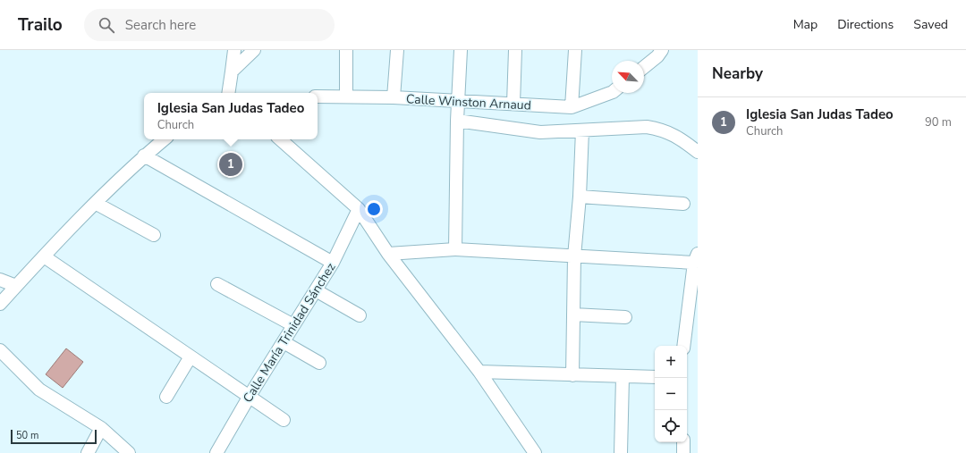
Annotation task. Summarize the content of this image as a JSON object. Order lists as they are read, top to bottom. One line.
{"streets":{"street":["Calle Winston Arnaud","Calle María Trinidad Sánchez"]},"scale_bar":"50 m","north":"top left","page":{"header":"Trailo","search":"Search here","nav":["Map","Directions","Saved"],"heading":"Nearby","popup":["Iglesia San Judas Tadeo","Church"],"list":[{"mark":"1","name":"Iglesia San Judas Tadeo","note":"Church","value":"90 m"}],"pins":"1","map_buttons":["+","−"],"scale":"50 m"}}
